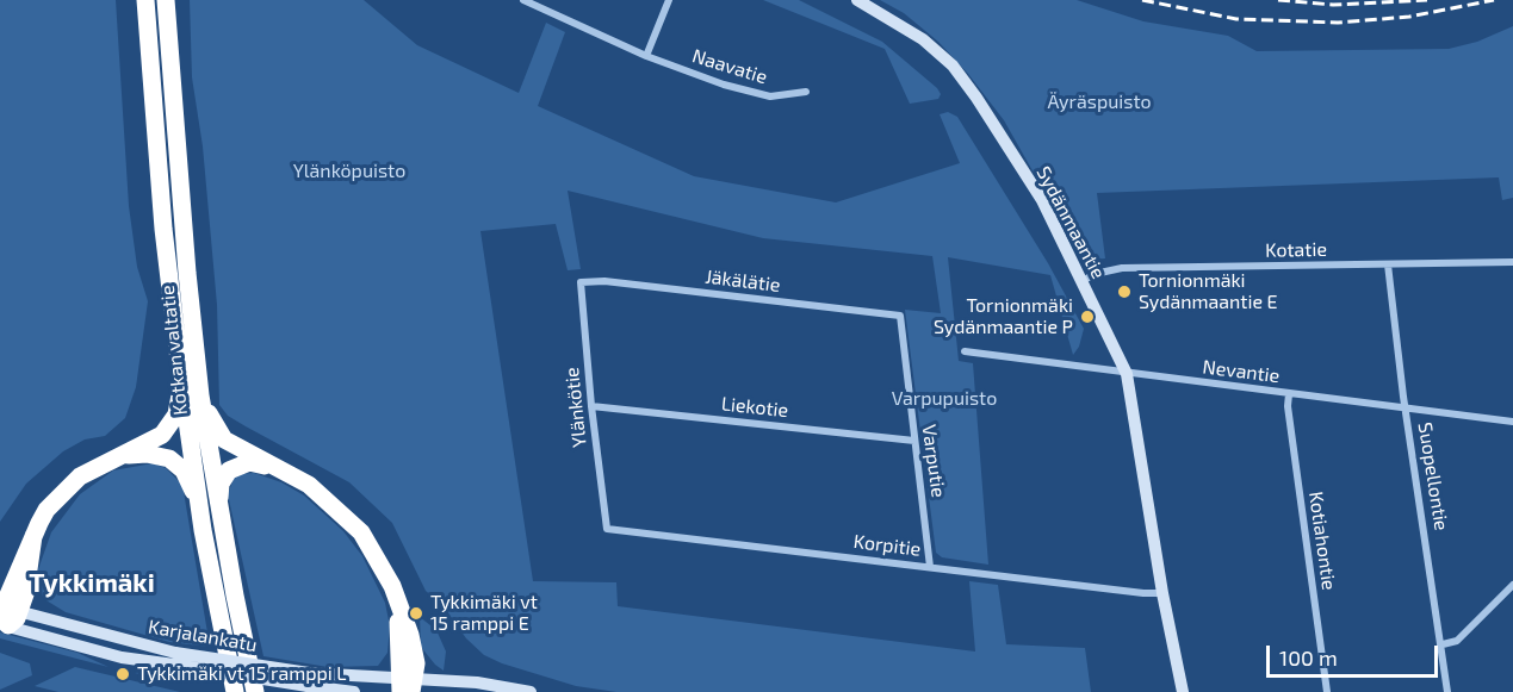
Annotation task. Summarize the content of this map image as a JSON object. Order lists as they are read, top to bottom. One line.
{"streets":{"highway":["Kotkan valtatie"],"street":["Naavatie","Sydänmaantie","Kotatie","Jäkälätie","Nevantie","Ylänkötie","Liekotie","Varputie","Suopellontie","Kotiahontie","Korpitie","Karjalankatu"]},"crossings":[["Sydänmaantie","Kotatie"],["Sydänmaantie","Nevantie"],["Sydänmaantie","Korpitie"],["Kotatie","Suopellontie"],["Jäkälätie","Ylänkötie"],["Jäkälätie","Varputie"],["Nevantie","Suopellontie"],["Nevantie","Kotiahontie"],["Ylänkötie","Liekotie"],["Ylänkötie","Korpitie"],["Liekotie","Varputie"],["Varputie","Korpitie"]],"districts":["Tykkimäki"],"parks":["Äyräspuisto","Ylänköpuisto","Varpupuisto"],"places":["Tornionmäki Sydänmaantie E","Tornionmäki Sydänmaantie P","Tykkimäki vt 15 ramppi E","Tykkimäki vt 15 ramppi L"],"scale_bar":"100 m"}
